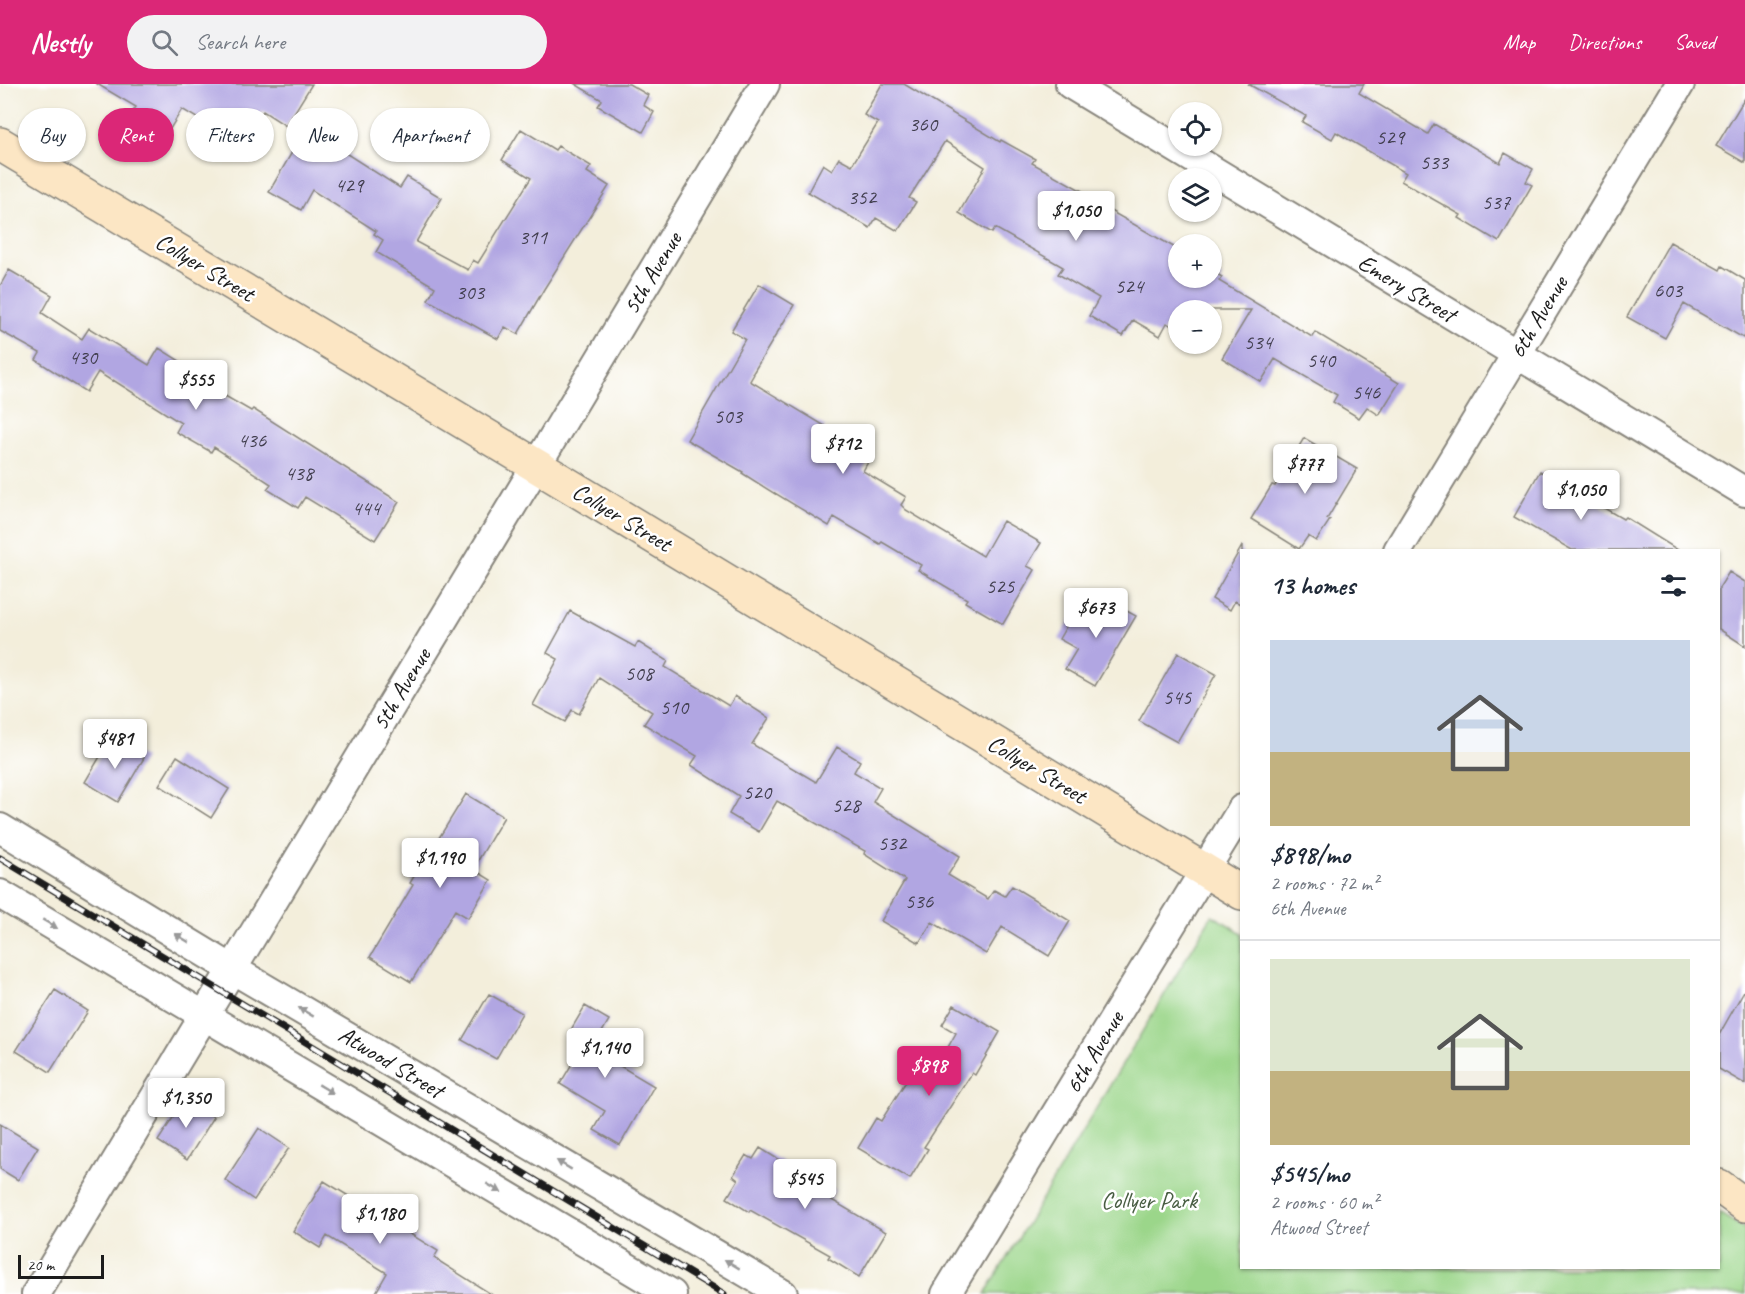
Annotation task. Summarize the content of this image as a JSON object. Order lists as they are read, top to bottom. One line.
{"streets":{"street":["Collyer Street","5th Avenue","Emery Street","6th Avenue","Atwood Street"]},"crossings":[["Collyer Street","5th Avenue"],["Collyer Street","6th Avenue"],["5th Avenue","Atwood Street"],["Emery Street","6th Avenue"]],"parks":["Collyer Park"],"house_numbers":["360","529","533","429","352","537","311","524","603","303","534","430","540","546","503","436","438","444","525","508","545","510","520","528","532","536"],"scale_bar":"20 m","page":{"header":"Nestly","search":"Search here","nav":["Map","Directions","Saved"],"map_buttons":["+","−"],"chip":["Buy","Rent","Filters","New","Apartment"],"price":["$1,050","$555","$712","$777","$1,050","$673","$481","$1,190","$1,140","$898","$1,350","$545","$1,180"],"heading":"13 homes","list":[{"name":"$898/mo","note":"2 rooms · 72 m² · 6th Avenue"},{"name":"$545/mo","note":"2 rooms · 60 m² · Atwood Street"}],"scale":"20 m"}}
